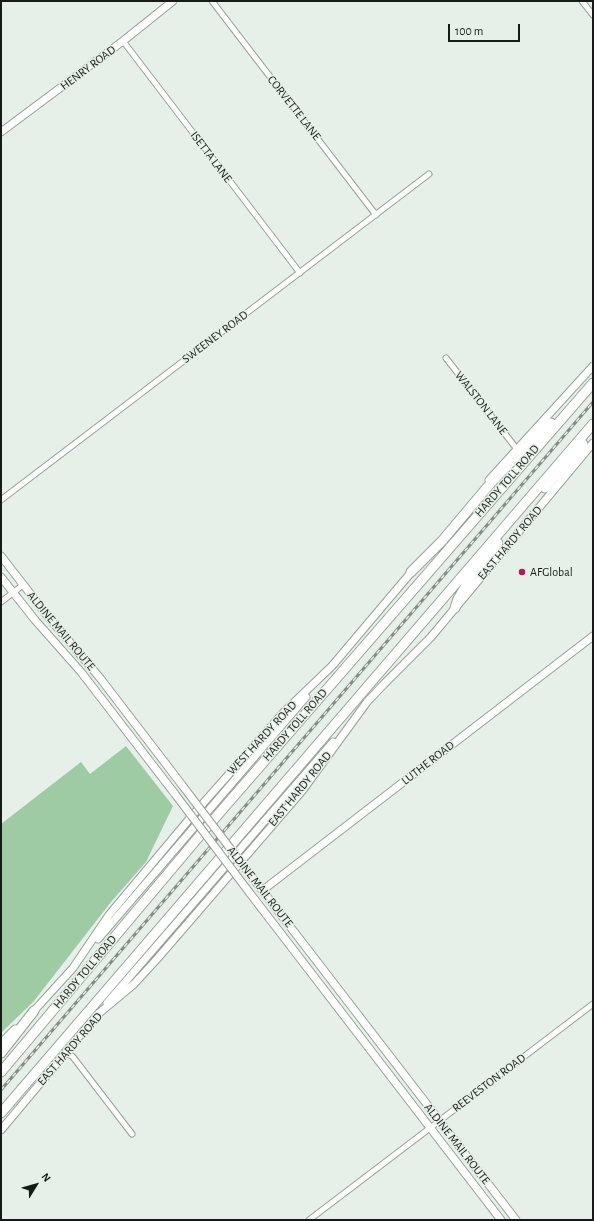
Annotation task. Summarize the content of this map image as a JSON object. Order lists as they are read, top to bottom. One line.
{"streets":{"highway":["HARDY TOLL ROAD"],"main road":["HENRY ROAD","EAST HARDY ROAD","ALDINE MAIL ROUTE","WEST HARDY ROAD","LUTHE ROAD"],"street":["CORVETTE LANE","ISETTA LANE","SWEENEY ROAD","WALSTON LANE","REEVESTON ROAD"]},"crossings":[["HENRY ROAD","ISETTA LANE"],["CORVETTE LANE","SWEENEY ROAD"],["ISETTA LANE","SWEENEY ROAD"],["WALSTON LANE","WEST HARDY ROAD"],["ALDINE MAIL ROUTE","LUTHE ROAD"],["ALDINE MAIL ROUTE","REEVESTON ROAD"]],"places":["AFGlobal"],"scale_bar":"100 m","north":"top right"}
